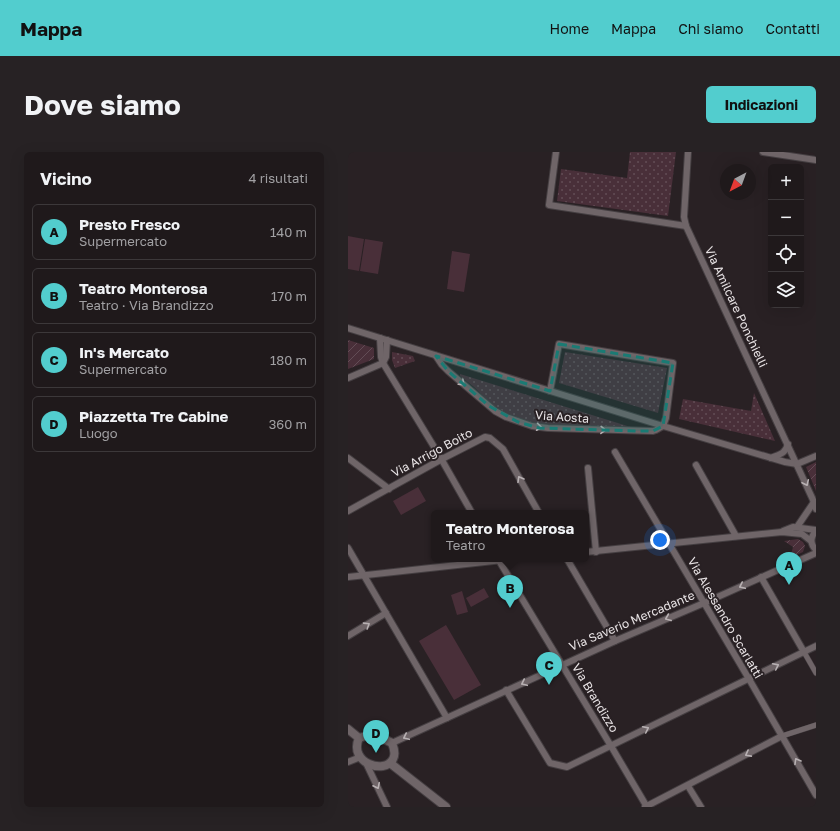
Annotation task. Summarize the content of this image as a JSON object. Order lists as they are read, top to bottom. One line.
{"streets":{"street":["Via Amilcare Ponchielli","Via Aosta","Via Arrigo Boito","Via Alessandro Scarlatti","Via Saverio Mercadante","Via Brandizzo"]},"crossings":[["Via Alessandro Scarlatti","Via Saverio Mercadante"],["Via Saverio Mercadante","Via Brandizzo"]],"one_way":["Via Saverio Mercadante"],"north":"bottom left","page":{"header":"Mappa","nav":["Home","Mappa","Chi siamo","Contatti"],"buttons":"Indicazioni","title":"Dove siamo","heading":["Vicino","4 risultati"],"map_buttons":["+","−"],"list":[{"mark":"A","name":"Presto Fresco","note":"Supermercato","value":"140 m"},{"mark":"B","name":"Teatro Monterosa","note":"Teatro · Via Brandizzo","value":"170 m"},{"mark":"C","name":"In's Mercato","note":"Supermercato","value":"180 m"},{"mark":"D","name":"Piazzetta Tre Cabine","note":"Luogo","value":"360 m"}],"popup":["Teatro Monterosa","Teatro"],"pins":["A","B","C","D"]}}
